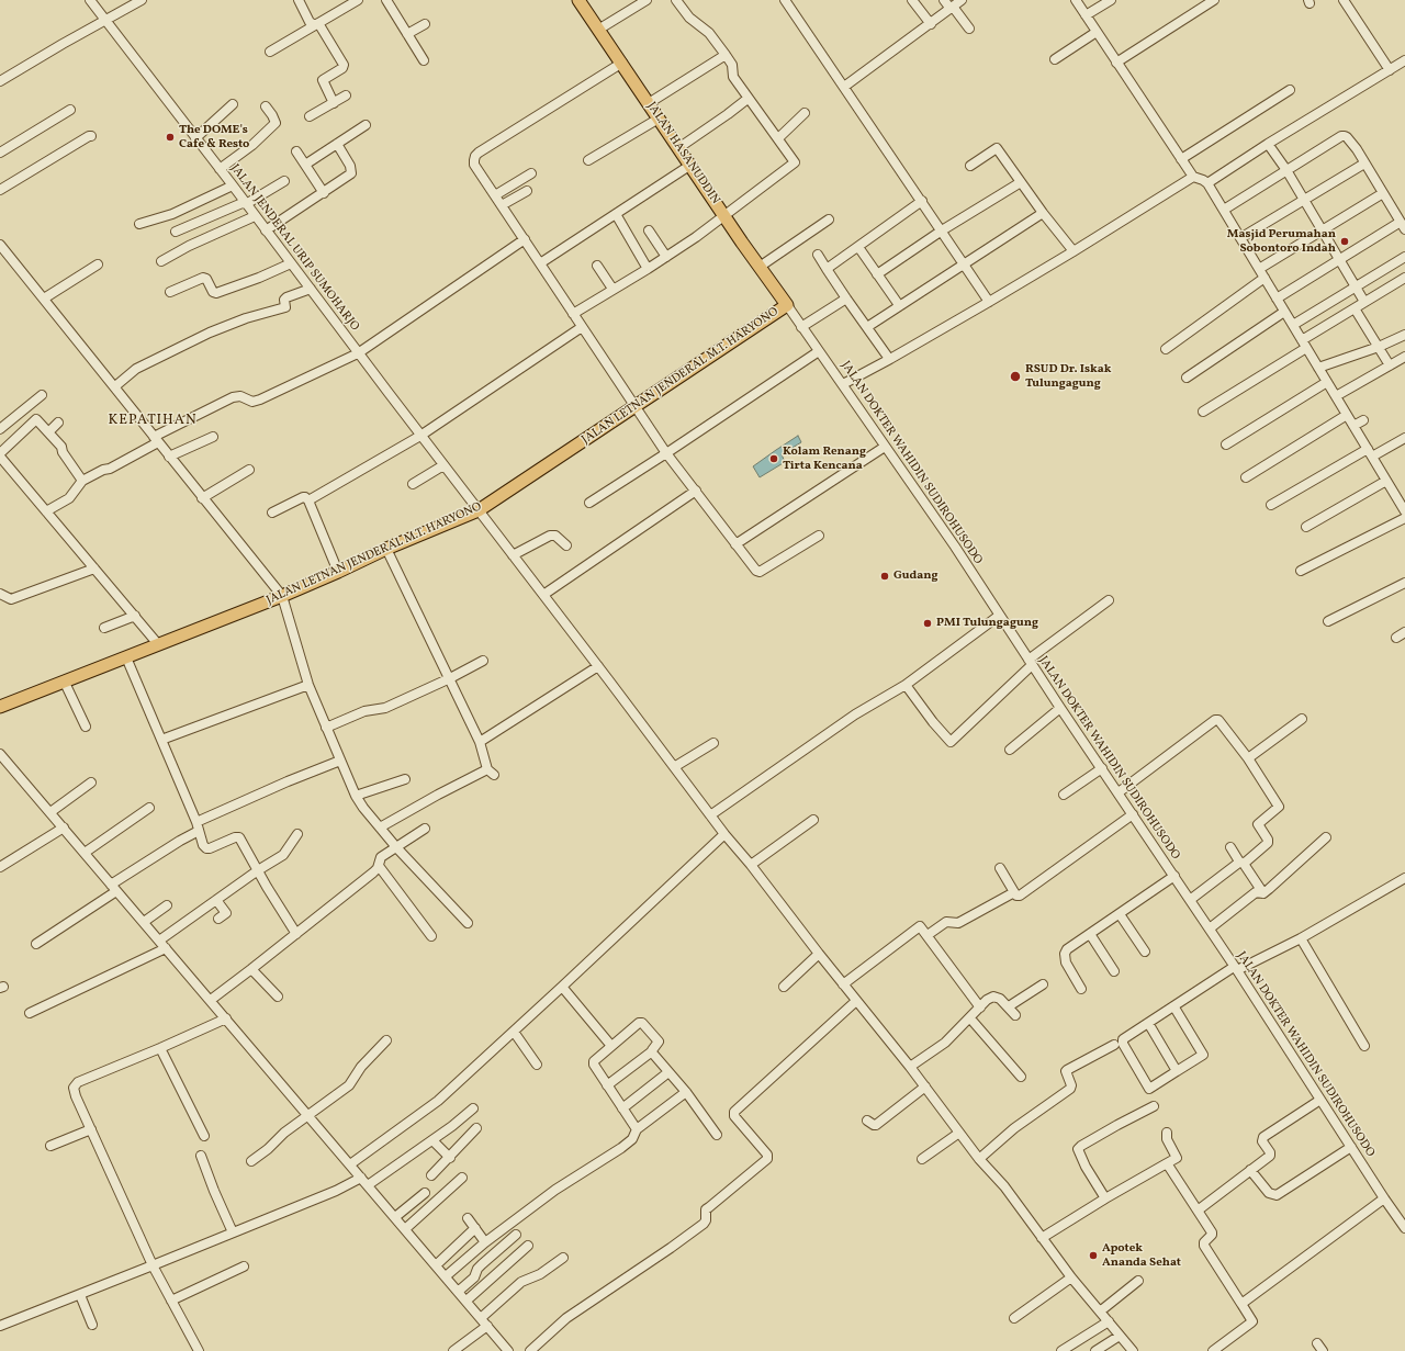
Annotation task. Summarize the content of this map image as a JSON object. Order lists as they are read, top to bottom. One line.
{"streets":{"main road":["JALAN HASANUDDIN","JALAN LETNAN JENDERAL M.T. HARYONO"],"street":["JALAN JENDERAL URIP SUMOHARJO","JALAN DOKTER WAHIDIN SUDIROHUSODO"]},"crossings":[["JALAN HASANUDDIN","JALAN LETNAN JENDERAL M.T. HARYONO"],["JALAN HASANUDDIN","JALAN DOKTER WAHIDIN SUDIROHUSODO"],["JALAN JENDERAL URIP SUMOHARJO","JALAN LETNAN JENDERAL M.T. HARYONO"],["JALAN LETNAN JENDERAL M.T. HARYONO","JALAN DOKTER WAHIDIN SUDIROHUSODO"]],"districts":["KEPATIHAN"],"places":["The DOME's Cafe & Resto","Masjid Perumahan Sobontoro Indah","RSUD Dr. Iskak Tulungagung","Kolam Renang Tirta Kencana","Gudang","PMI Tulungagung","Apotek Ananda Sehat"]}
